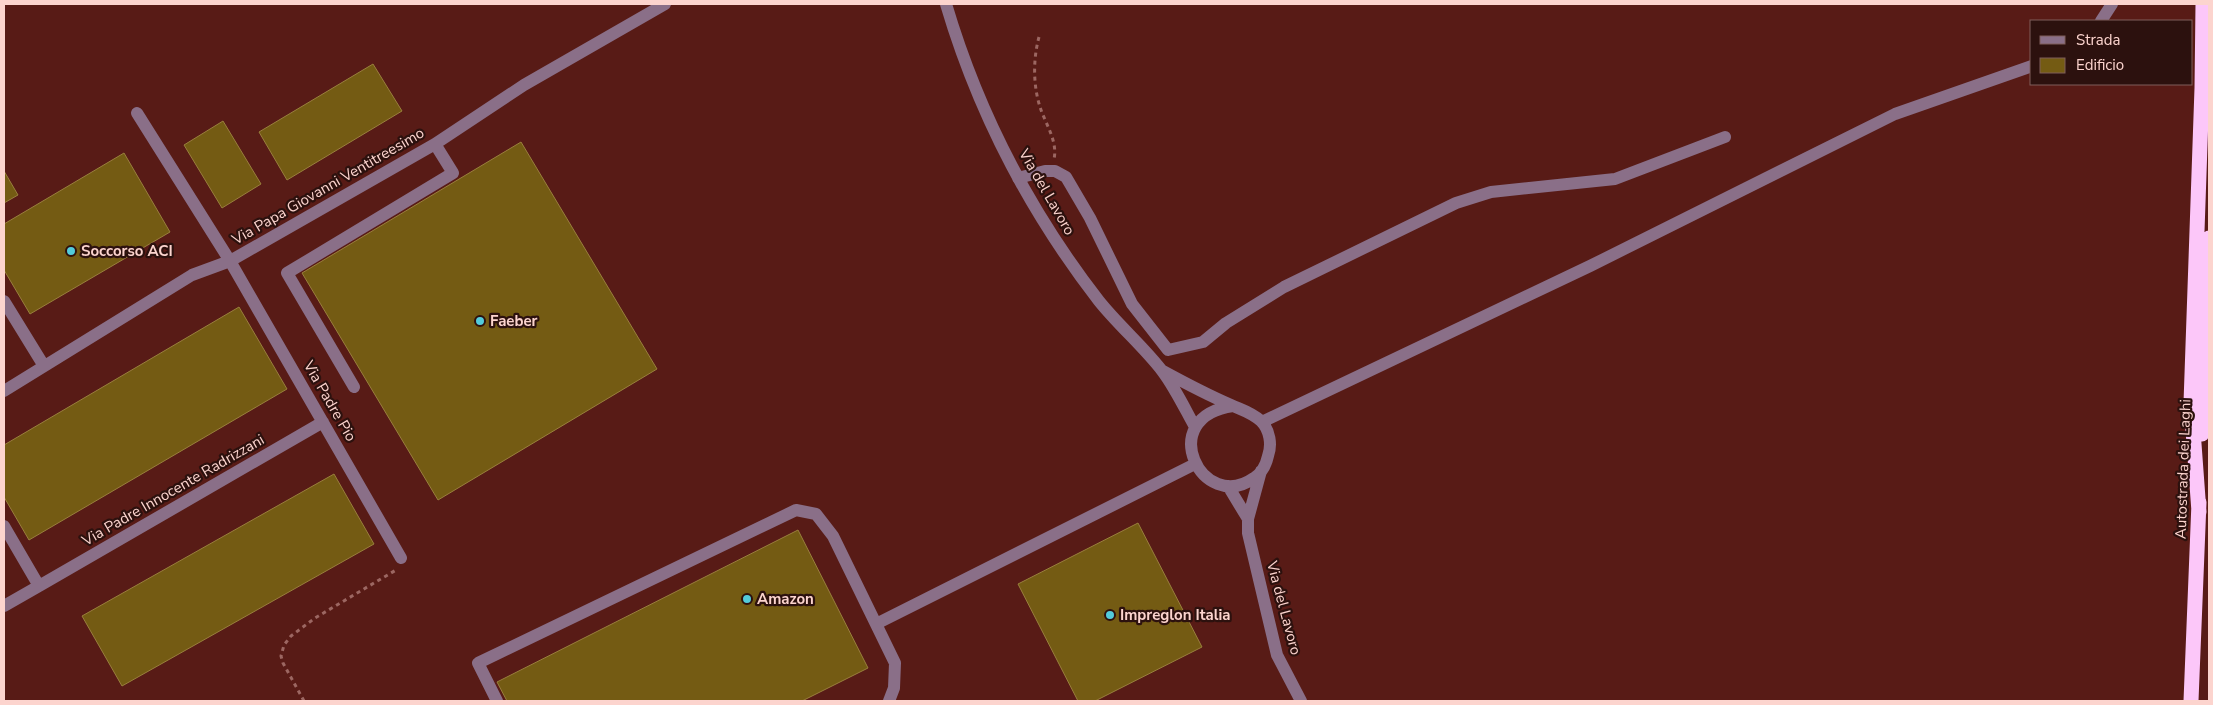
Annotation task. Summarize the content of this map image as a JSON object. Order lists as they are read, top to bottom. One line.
{"streets":{"highway":["Autostrada dei Laghi"],"street":["Via Papa Giovanni Ventitreesimo","Via del Lavoro","Via Padre Pio","Via Padre Innocente Radrizzani"]},"crossings":[["Via Papa Giovanni Ventitreesimo","Via Padre Pio"],["Via Padre Pio","Via Padre Innocente Radrizzani"]],"places":["Soccorso ACI","Faeber","Amazon","Impreglon Italia"],"legend":["Strada","Edificio"]}
